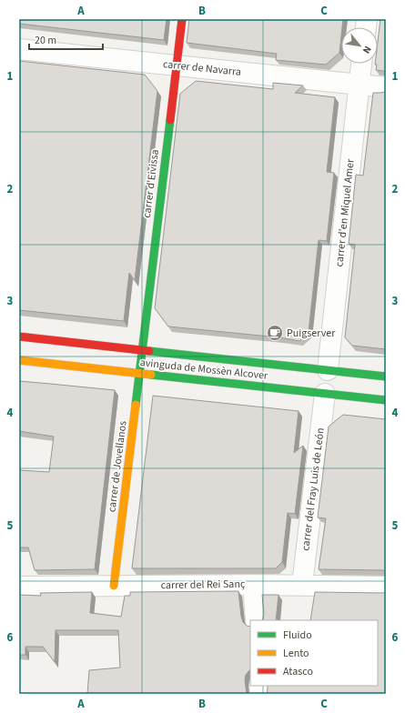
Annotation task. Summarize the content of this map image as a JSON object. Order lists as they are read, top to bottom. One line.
{"streets":{"main road":["carrer d'Eivissa","avinguda de Mossèn Alcover","carrer de Jovellanos"],"street":["carrer de Navarra","carrer d'en Miquel Amer","carrer del Fray Luis de León","carrer del Rei Sanç"]},"crossings":[["carrer de Navarra","carrer d'Eivissa"],["carrer de Navarra","carrer d'en Miquel Amer"],["carrer d'Eivissa","avinguda de Mossèn Alcover"],["carrer d'Eivissa","carrer de Jovellanos"],["carrer d'en Miquel Amer","avinguda de Mossèn Alcover"],["avinguda de Mossèn Alcover","carrer de Jovellanos"],["avinguda de Mossèn Alcover","carrer del Fray Luis de León"],["carrer de Jovellanos","carrer del Rei Sanç"],["carrer del Fray Luis de León","carrer del Rei Sanç"]],"places":{"cafe":["Puigserver"]},"legend":["Fluido","Lento","Atasco"],"scale_bar":"20 m","north":"bottom right","grid":{"columns":["A","B","C"],"rows":["1","2","3","4","5","6"]}}
